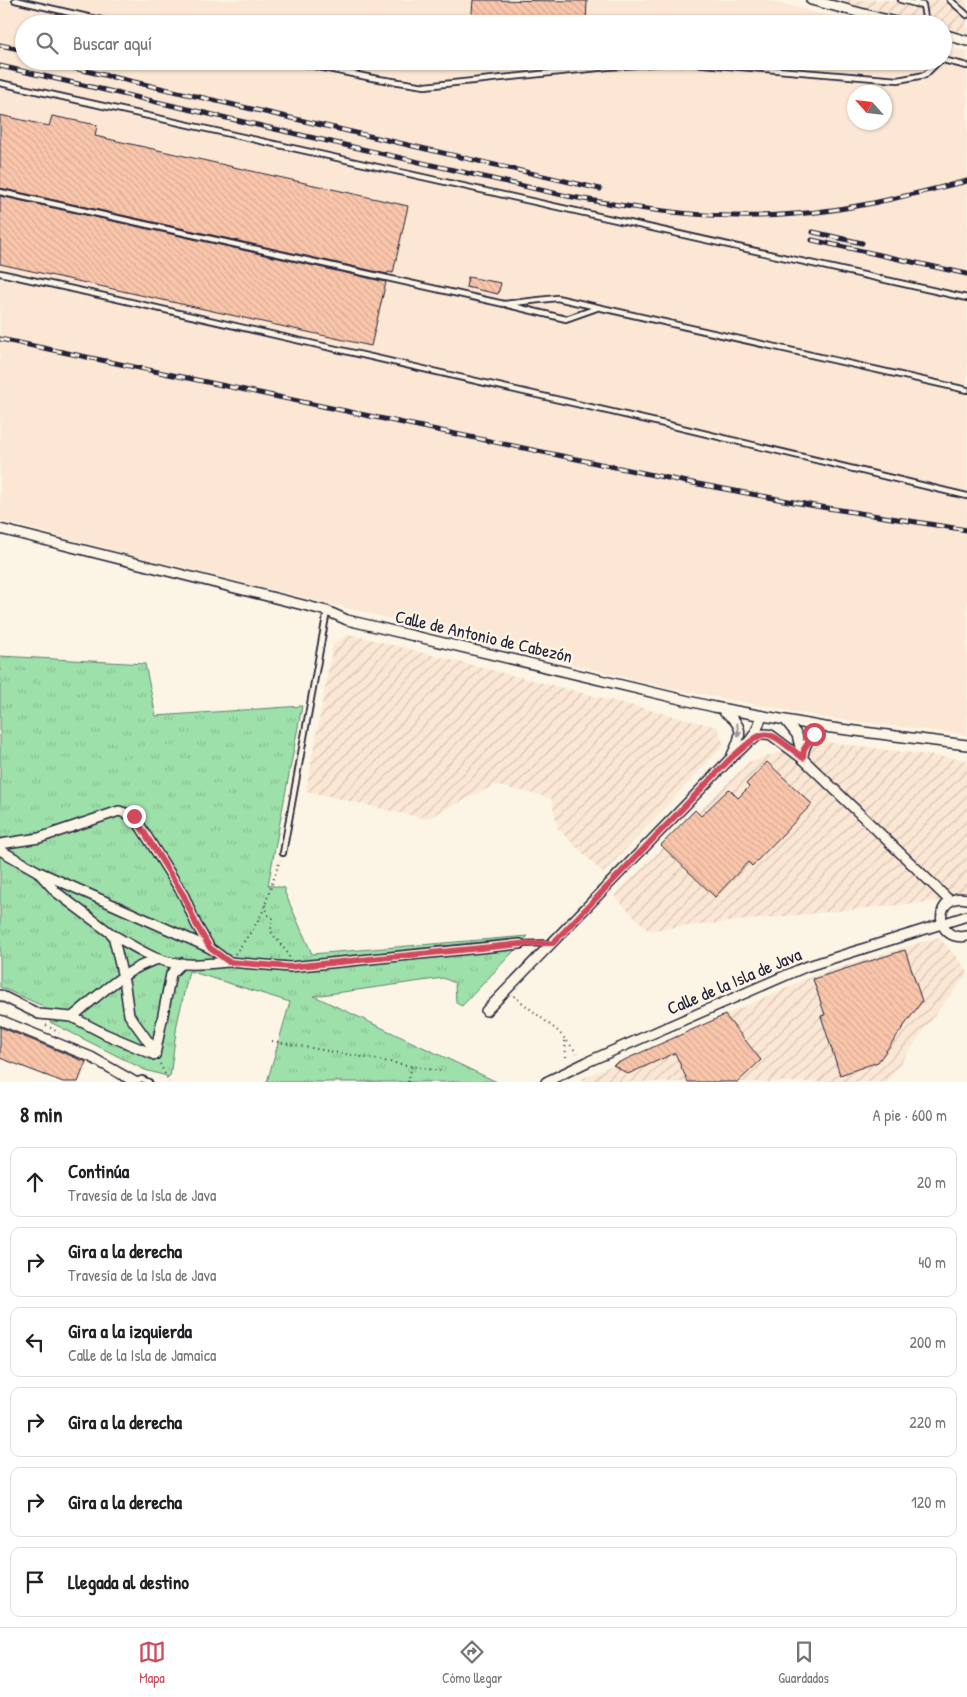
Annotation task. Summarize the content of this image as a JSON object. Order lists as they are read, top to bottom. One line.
{"streets":{"street":["Calle de Antonio de Cabezón","Calle de la Isla de Java"]},"north":"top left","page":{"search":"Buscar aquí","heading":["8 min","A pie · 600 m"],"list":[["Continúa","Travesía de la Isla de Java","20 m"],["Gira a la derecha","Travesía de la Isla de Java","40 m"],["Gira a la izquierda","Calle de la Isla de Jamaica","200 m"],["Gira a la derecha","220 m"],["Gira a la derecha","120 m"],"Llegada al destino"],"nav":["Mapa","Cómo llegar","Guardados"]}}
